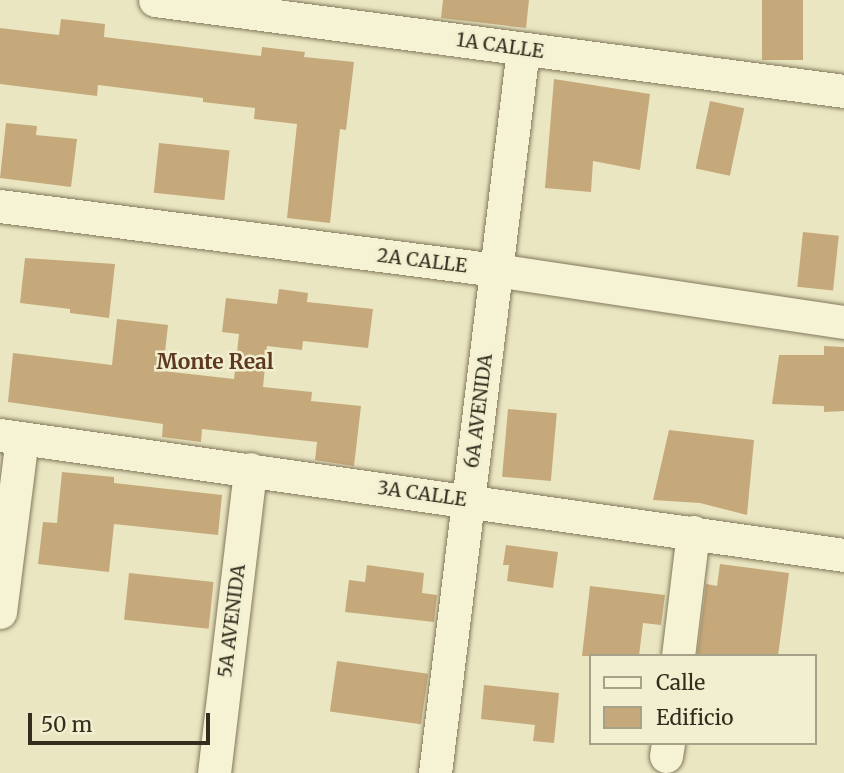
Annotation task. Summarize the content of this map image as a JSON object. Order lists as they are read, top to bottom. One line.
{"streets":{"street":["1A CALLE","2A CALLE","6A AVENIDA","3A CALLE","5A AVENIDA"]},"crossings":[["1A CALLE","6A AVENIDA"],["2A CALLE","6A AVENIDA"],["6A AVENIDA","3A CALLE"],["3A CALLE","5A AVENIDA"]],"districts":["Monte Real"],"legend":["Calle","Edificio"],"scale_bar":"50 m"}
